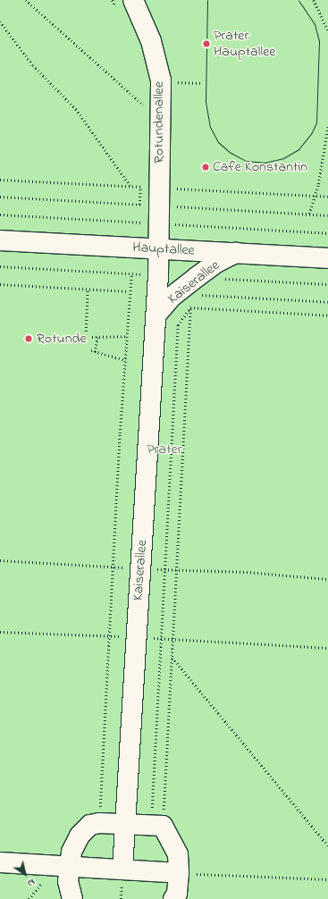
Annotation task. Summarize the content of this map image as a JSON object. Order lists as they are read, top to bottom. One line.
{"streets":{"street":["Rotundenallee","Hauptallee","Kaiserallee"]},"crossings":[["Rotundenallee","Hauptallee"],["Rotundenallee","Kaiserallee"],["Hauptallee","Kaiserallee"]],"parks":["Prater"],"places":["Prater Hauptallee","Cafe Konstantin","Rotunde"],"north":"bottom right"}
